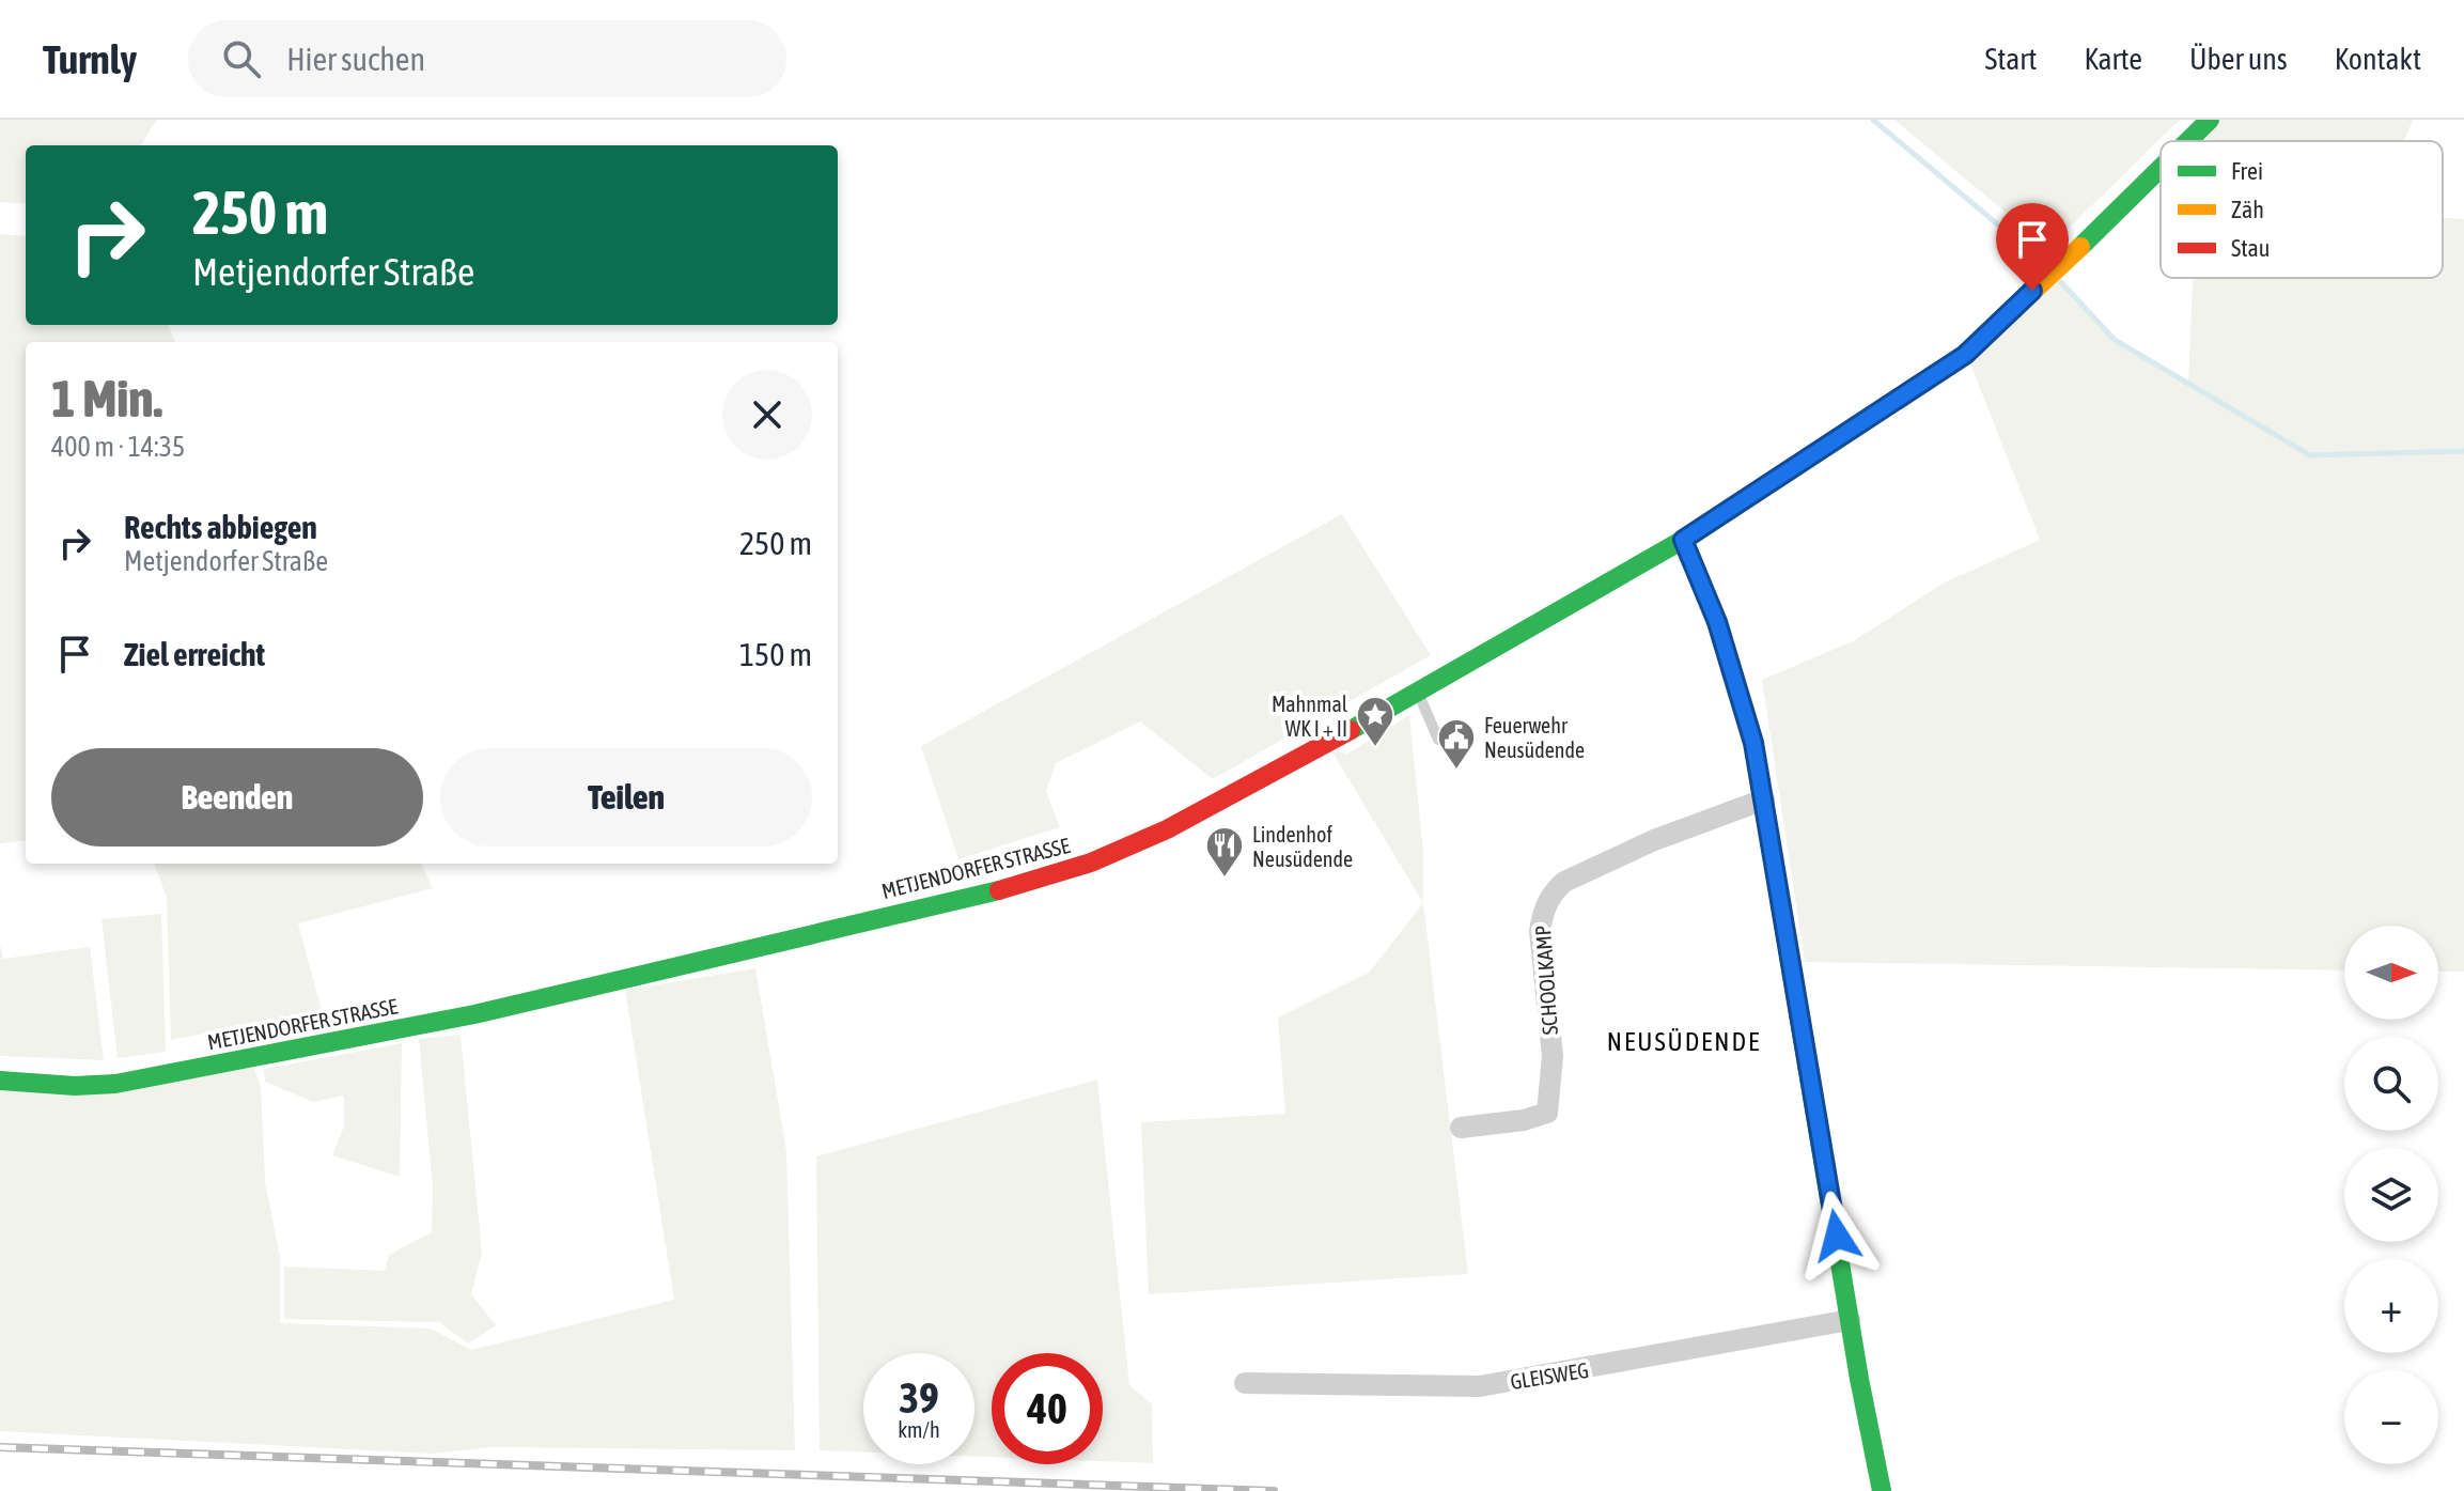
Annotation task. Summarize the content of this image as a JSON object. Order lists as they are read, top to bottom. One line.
{"streets":{"street":["METJENDORFER STRASSE","SCHOOLKAMP","GLEISWEG"]},"districts":["NEUSÜDENDE"],"places":{"place":["Mahnmal WK I + II"],"public building":["Feuerwehr Neusüdende"],"restaurant":["Lindenhof Neusüdende"]},"legend":["Frei","Zäh","Stau"],"north":"right","page":{"header":"Turnly","search":"Hier suchen","nav":["Start","Karte","Über uns","Kontakt"],"turn":["250 m","Metjendorfer Straße"],"heading":["1 Min.","400 m · 14:35"],"list":[{"name":"Rechts abbiegen","note":"Metjendorfer Straße","value":"250 m"},{"name":"Ziel erreicht","value":"150 m"}],"buttons":["Beenden","Teilen"],"map_buttons":["+","−"],"speed":"39 km/h","limit":"40"}}
